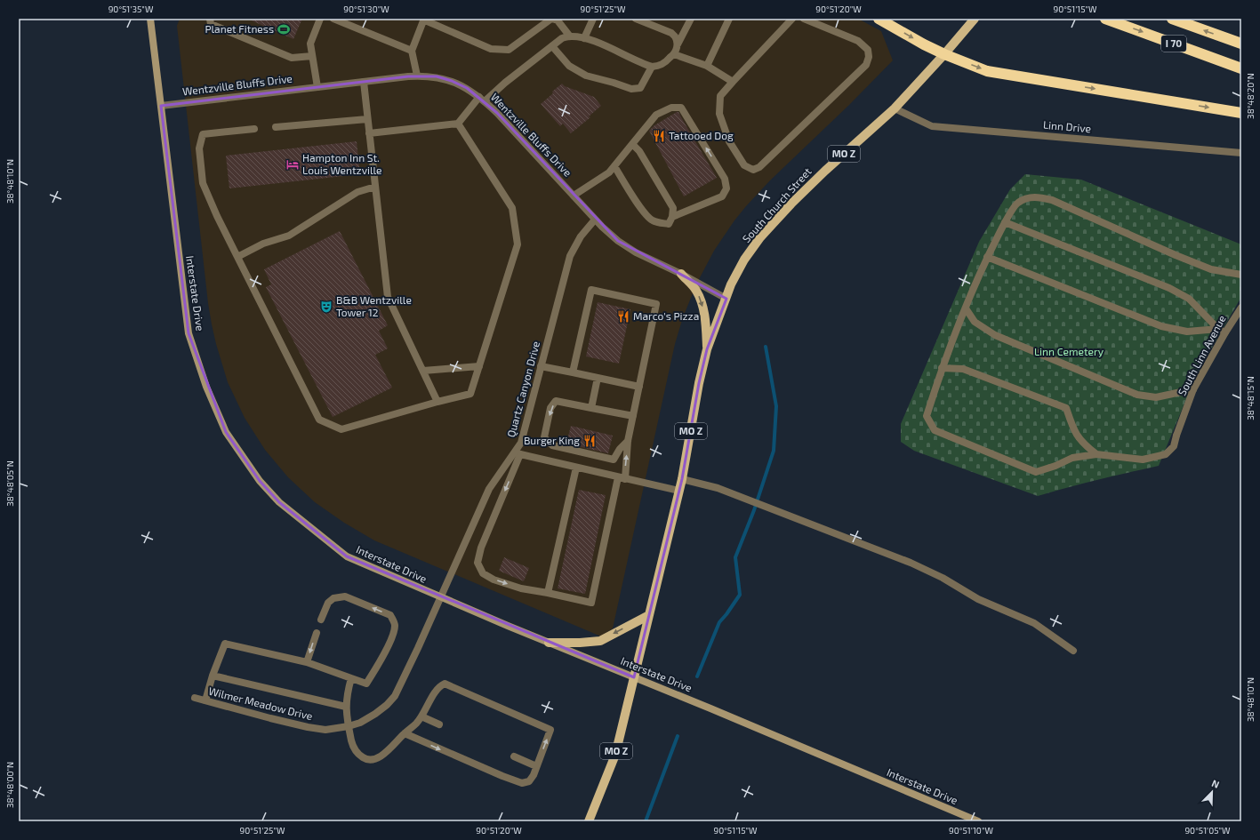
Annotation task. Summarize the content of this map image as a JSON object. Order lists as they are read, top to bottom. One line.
{"streets":{"highway":["I 70"],"main road":["MO Z","South Church Street","Interstate Drive"],"street":["Wentzville Bluffs Drive","Linn Drive","South Linn Avenue","Quartz Canyon Drive","Wilmer Meadow Drive"]},"crossings":[["Wentzville Bluffs Drive","South Church Street"],["Wentzville Bluffs Drive","Interstate Drive"],["Wentzville Bluffs Drive","Quartz Canyon Drive"],["Linn Drive","South Church Street"],["MO Z","South Church Street"],["MO Z","Interstate Drive"],["Interstate Drive","Quartz Canyon Drive"],["Interstate Drive","Wilmer Meadow Drive"],["Quartz Canyon Drive","Wilmer Meadow Drive"]],"parks":["Linn Cemetery"],"places":{"sports":["Planet Fitness"],"restaurant":["Tattooed Dog","Marco's Pizza","Burger King"],"hotel":["Hampton Inn St. Louis Wentzville"],"theatre":["B&B Wentzville Tower 12"]},"north":"top right","coordinates":["90°51'35\"W","90°51'30\"W","90°51'25\"W","90°51'20\"W","90°51'15\"W","38°48'20\"N","38°48'10\"N","38°48'15\"N","38°48'05\"N","38°48'00\"N","90°51'10\"W","90°51'05\"W"]}
